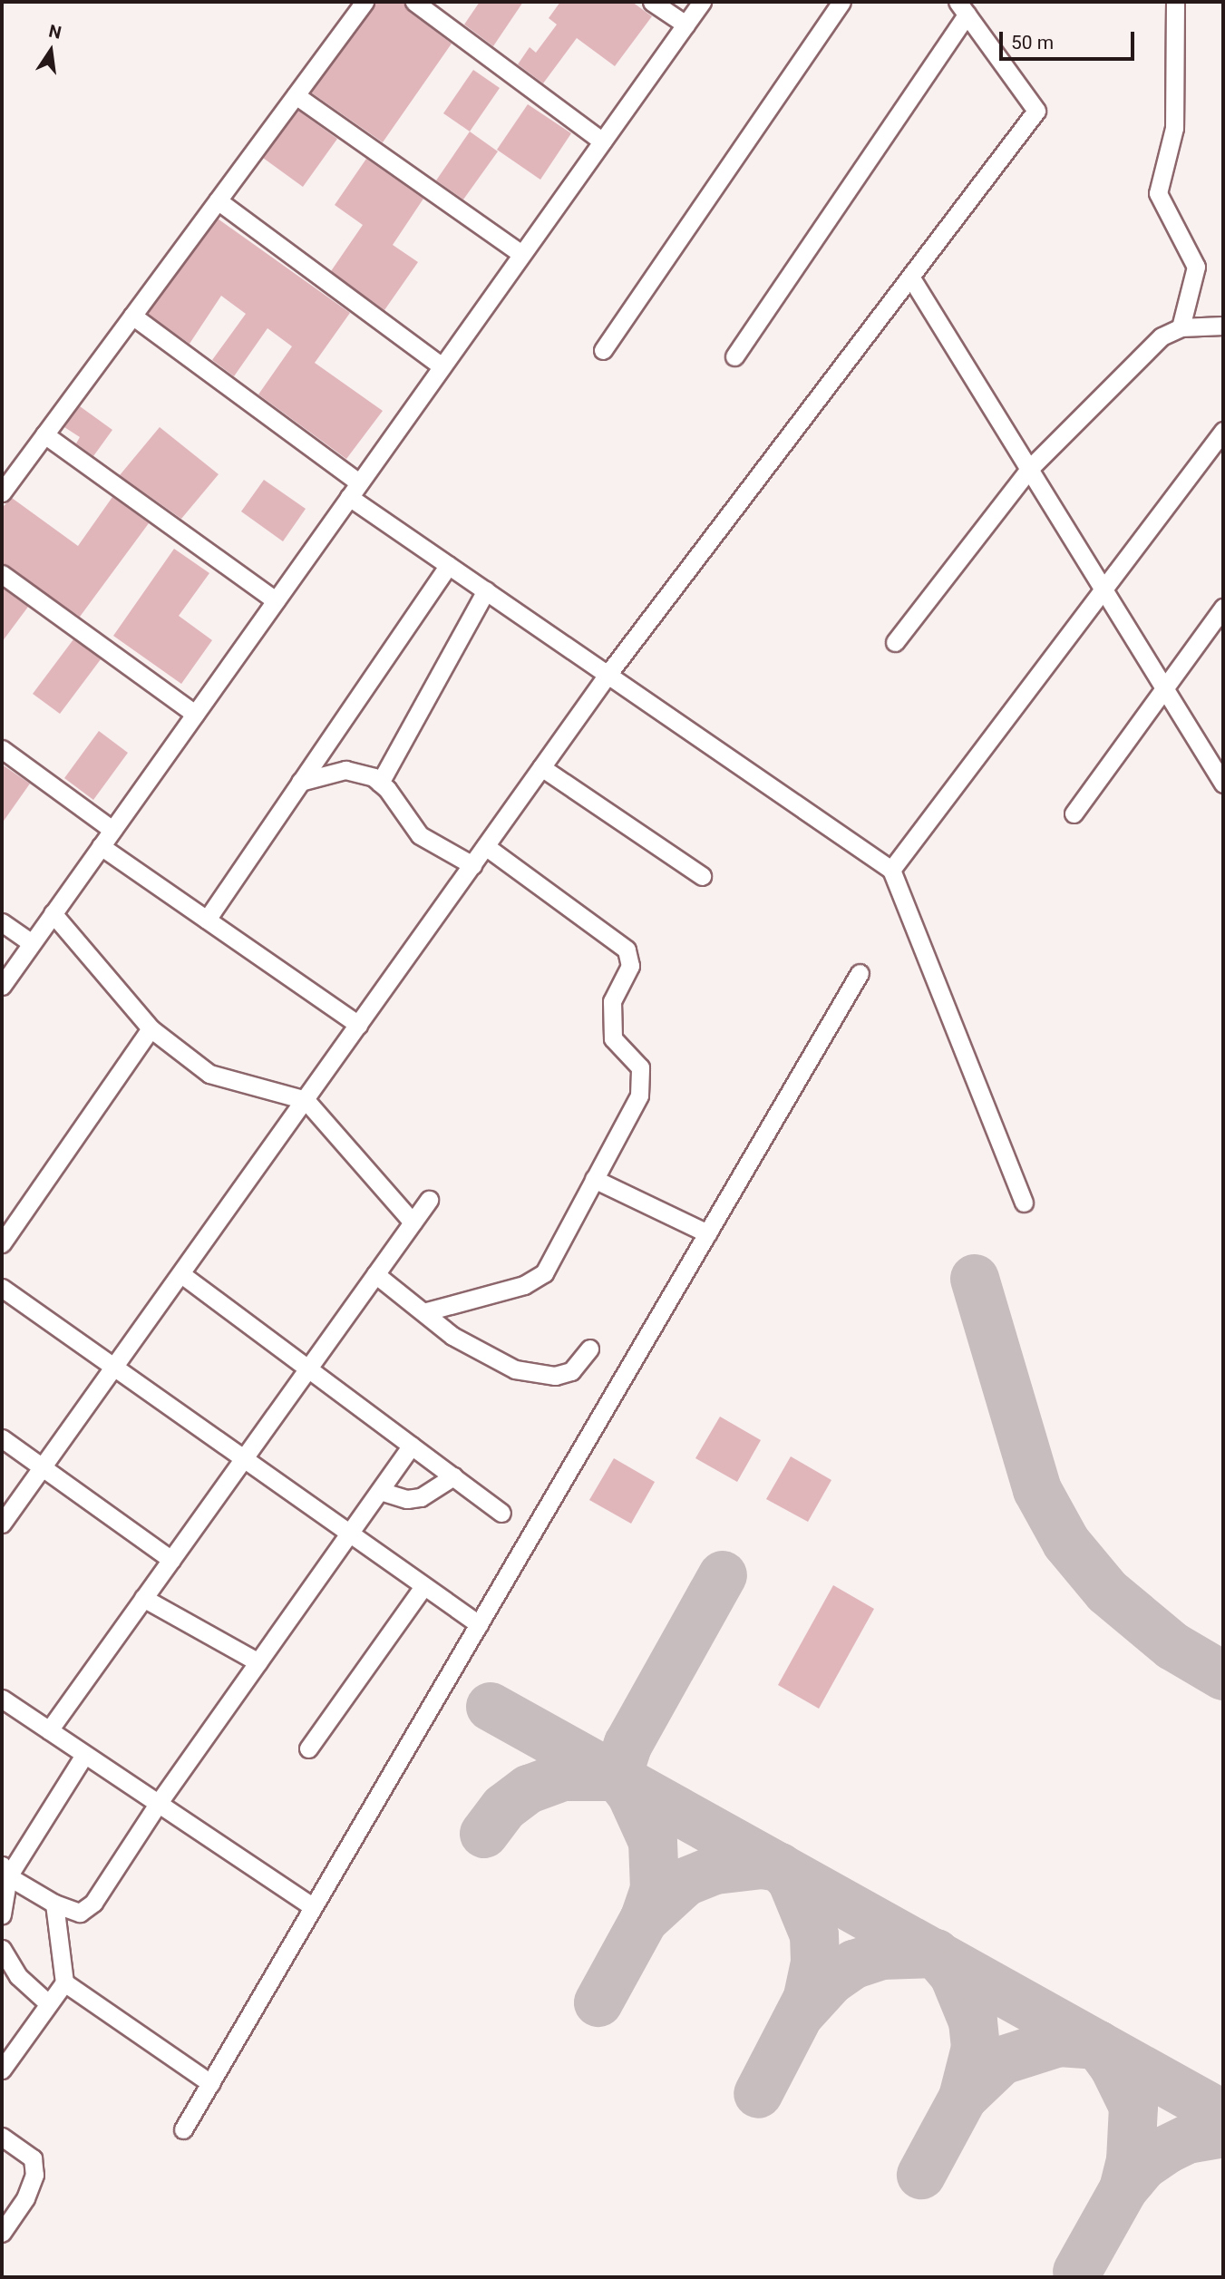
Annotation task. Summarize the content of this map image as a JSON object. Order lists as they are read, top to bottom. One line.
{"scale_bar":"50 m","north":"top"}
